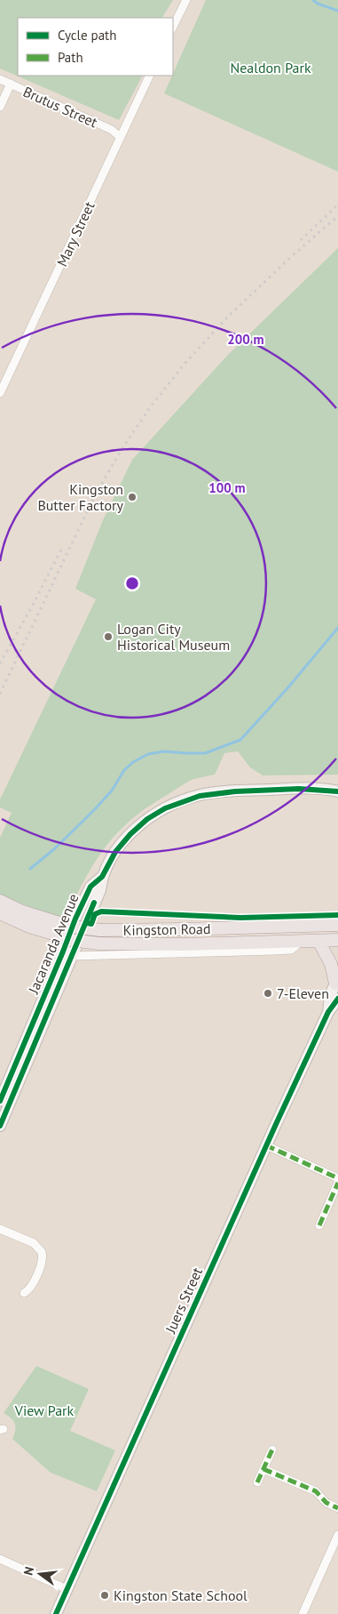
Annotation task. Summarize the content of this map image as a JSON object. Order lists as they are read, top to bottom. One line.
{"streets":{"main road":["Kingston Road"],"street":["Brutus Street","Mary Street","Jacaranda Avenue","Juers Street"]},"crossings":[["Brutus Street","Mary Street"],["Kingston Road","Jacaranda Avenue"]],"parks":["Nealdon Park","View Park"],"places":["Kingston Butter Factory","Logan City Historical Museum","7-Eleven","Kingston State School"],"legend":["Cycle path","Path"],"north":"left","rings":["200 m","100 m"]}
